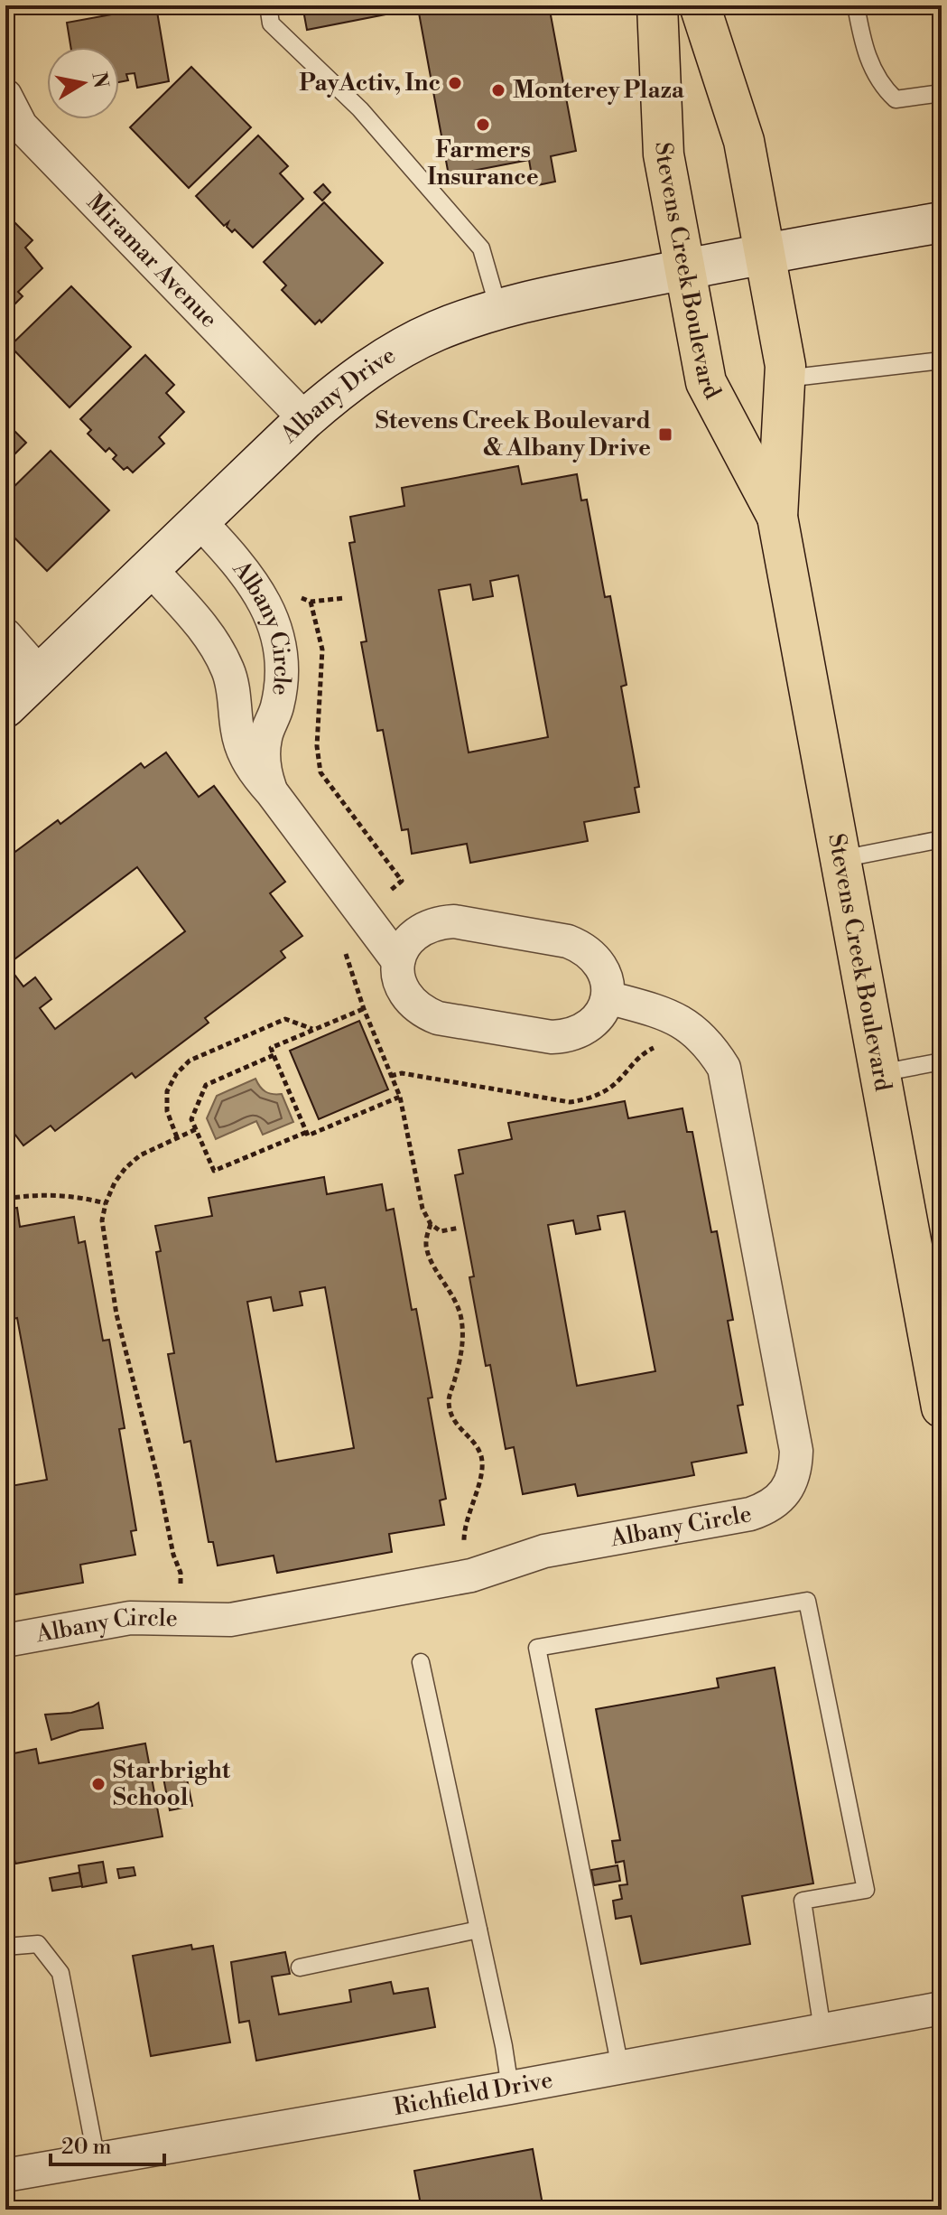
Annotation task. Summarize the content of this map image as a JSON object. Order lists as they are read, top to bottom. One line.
{"streets":{"main road":["Stevens Creek Boulevard"],"street":["Miramar Avenue","Albany Drive","Albany Circle","Richfield Drive"]},"crossings":[["Miramar Avenue","Albany Drive"],["Stevens Creek Boulevard","Albany Drive"],["Albany Drive","Albany Circle"]],"places":{"other":["PayActiv, Inc","Monterey Plaza","Farmers Insurance","Starbright School"],"transit":["Stevens Creek Boulevard & Albany Drive"]},"scale_bar":"20 m","north":"right"}
